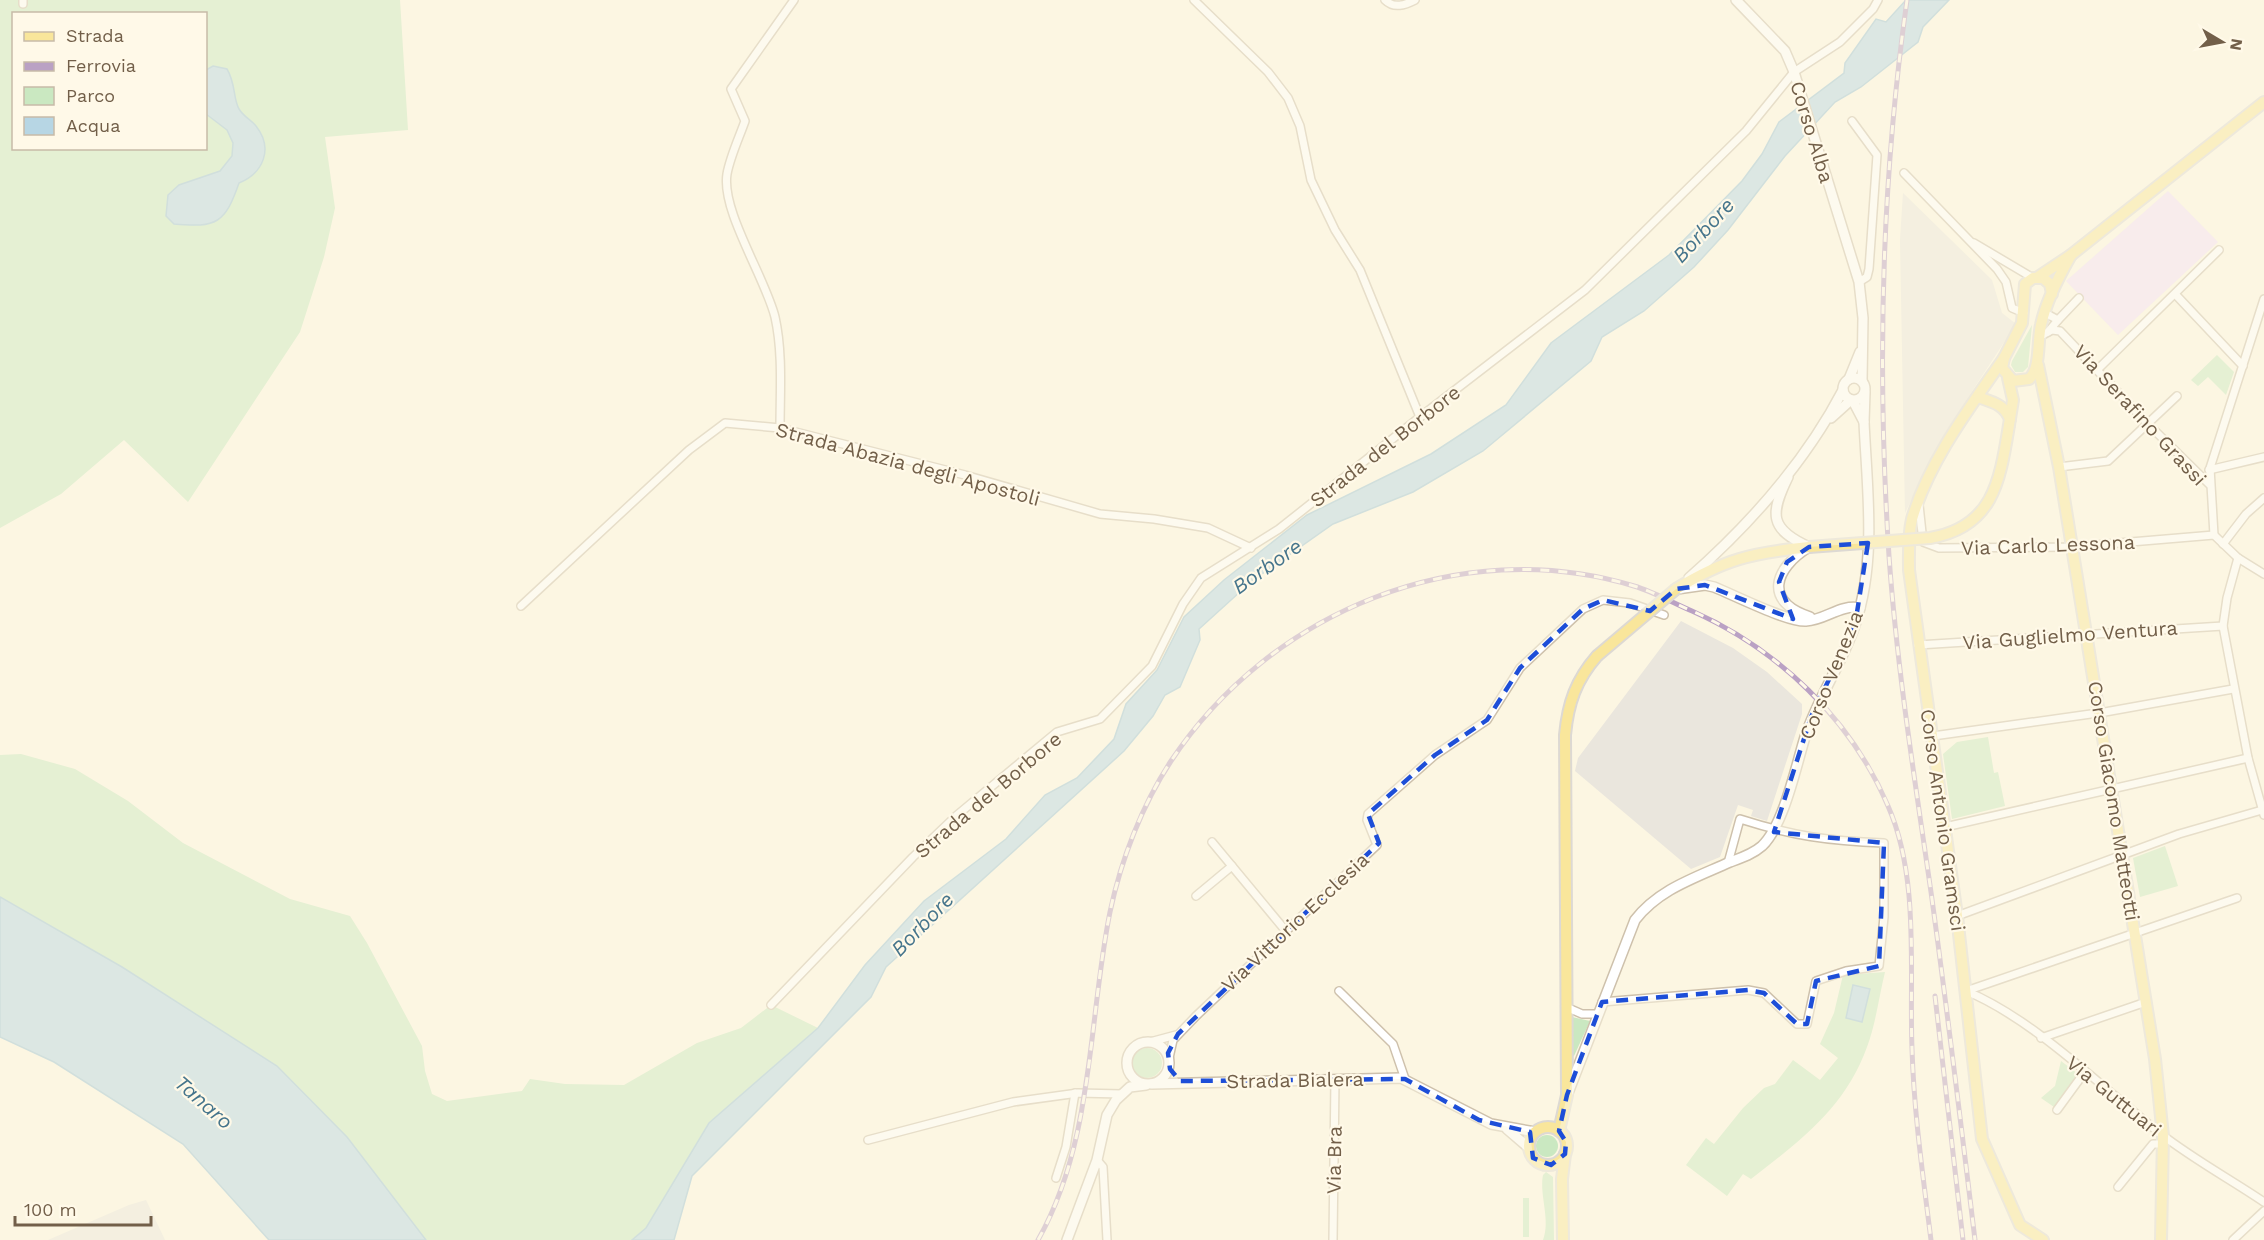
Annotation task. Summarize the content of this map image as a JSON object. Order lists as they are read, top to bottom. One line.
{"streets":{"main road":["Corso Venezia","Corso Giacomo Matteotti","Corso Antonio Gramsci"],"street":["Corso Alba","Via Serafino Grassi","Strada del Borbore","Strada Abazia degli Apostoli","Via Carlo Lessona","Via Guglielmo Ventura","Via Vittorio Ecclesia","Strada Bialera","Via Guttuari","Via Bra"]},"crossings":[["Corso Alba","Strada del Borbore"],["Corso Alba","Corso Venezia"],["Via Serafino Grassi","Via Carlo Lessona"],["Via Serafino Grassi","Corso Giacomo Matteotti"],["Strada del Borbore","Strada Abazia degli Apostoli"],["Via Carlo Lessona","Corso Giacomo Matteotti"],["Via Carlo Lessona","Corso Antonio Gramsci"],["Via Guglielmo Ventura","Corso Giacomo Matteotti"],["Via Guglielmo Ventura","Corso Antonio Gramsci"],["Corso Venezia","Strada Bialera"],["Corso Giacomo Matteotti","Via Guttuari"],["Corso Antonio Gramsci","Via Guttuari"],["Via Vittorio Ecclesia","Strada Bialera"],["Strada Bialera","Via Bra"]],"water":["Borbore","Tanaro"],"legend":["Strada","Ferrovia","Parco","Acqua"],"scale_bar":"100 m","north":"right"}
